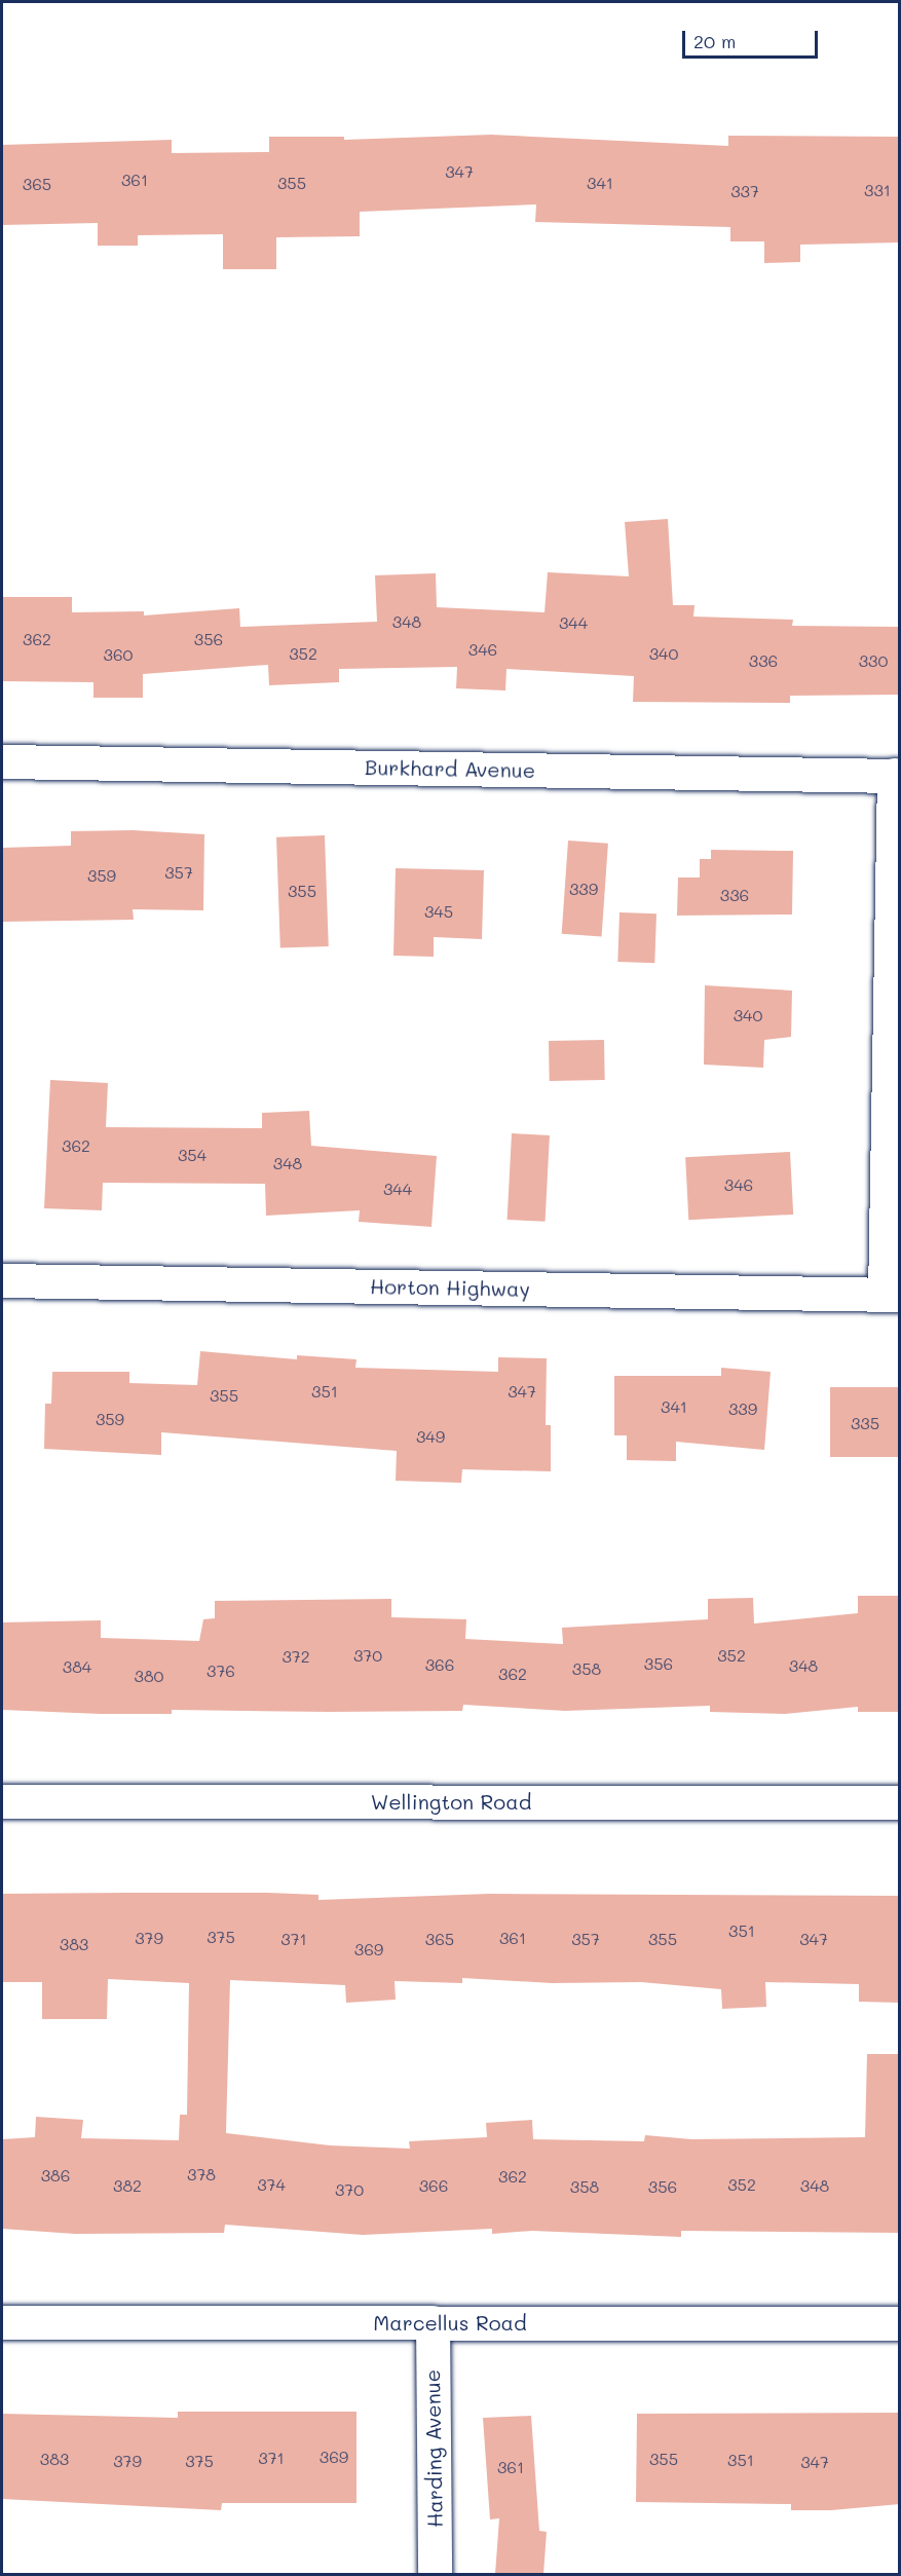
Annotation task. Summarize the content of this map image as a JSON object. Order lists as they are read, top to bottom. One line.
{"streets":{"street":["Burkhard Avenue","Horton Highway","Wellington Road","Marcellus Road","Harding Avenue"]},"crossings":[["Marcellus Road","Harding Avenue"]],"house_numbers":["347","361","355","341","365","331","337","348","344","362","356","346","352","340","360","336","330","357","359","339","355","336","345","340","362","354","348","346","344","351","347","355","341","339","359","335","349","370","352","372","356","366","348","384","358","376","362","380","351","375","379","361","371","365","357","355","347","383","369","378","386","362","374","352","382","366","348","358","356","370","369","371","383","355","351","379","375","347","361"],"scale_bar":"20 m"}
